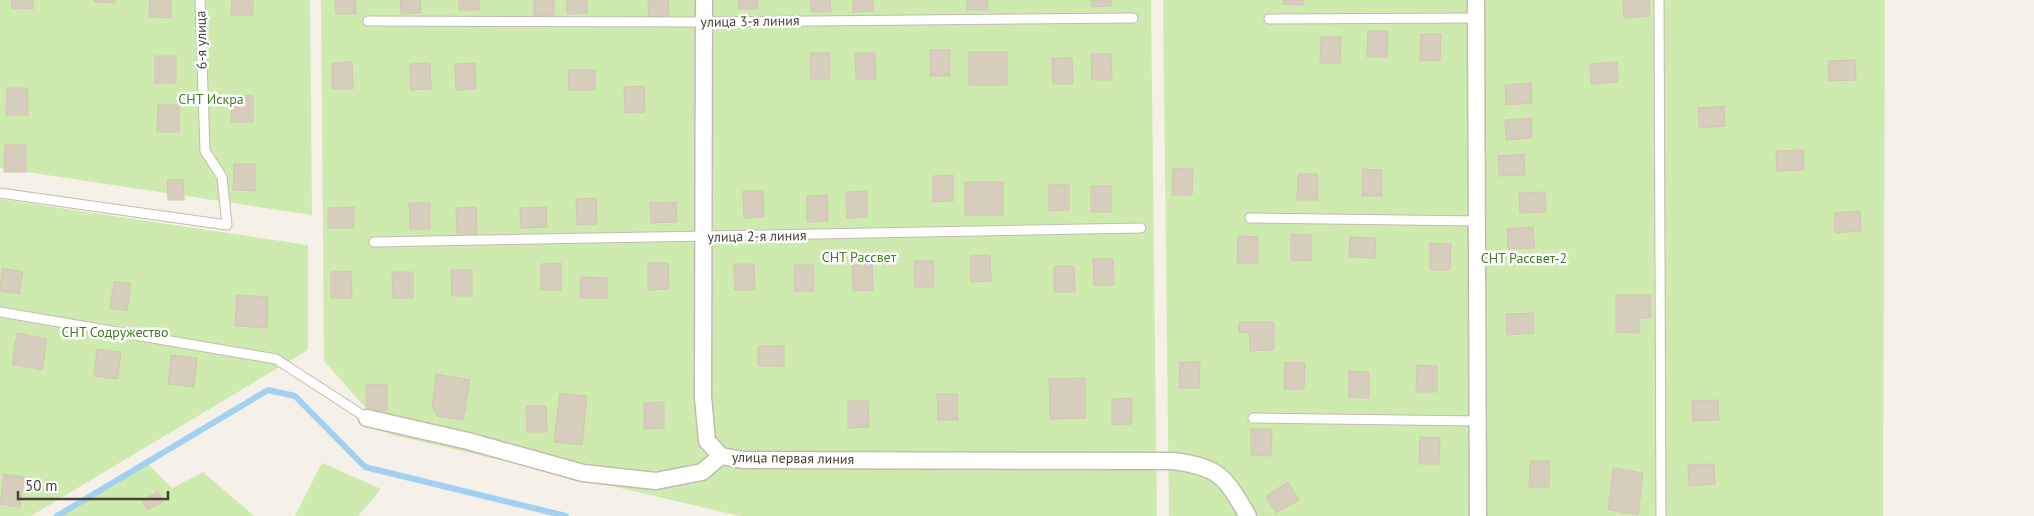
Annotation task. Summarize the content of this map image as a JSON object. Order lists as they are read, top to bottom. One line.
{"streets":{"street":["улица первая линия"],"lane":["улица 3-я линия","6-я улица","улица 2-я линия"]},"parks":["СНТ Искра","СНТ Рассвет","СНТ Рассвет-2","СНТ Содружество"],"scale_bar":"50 m"}
